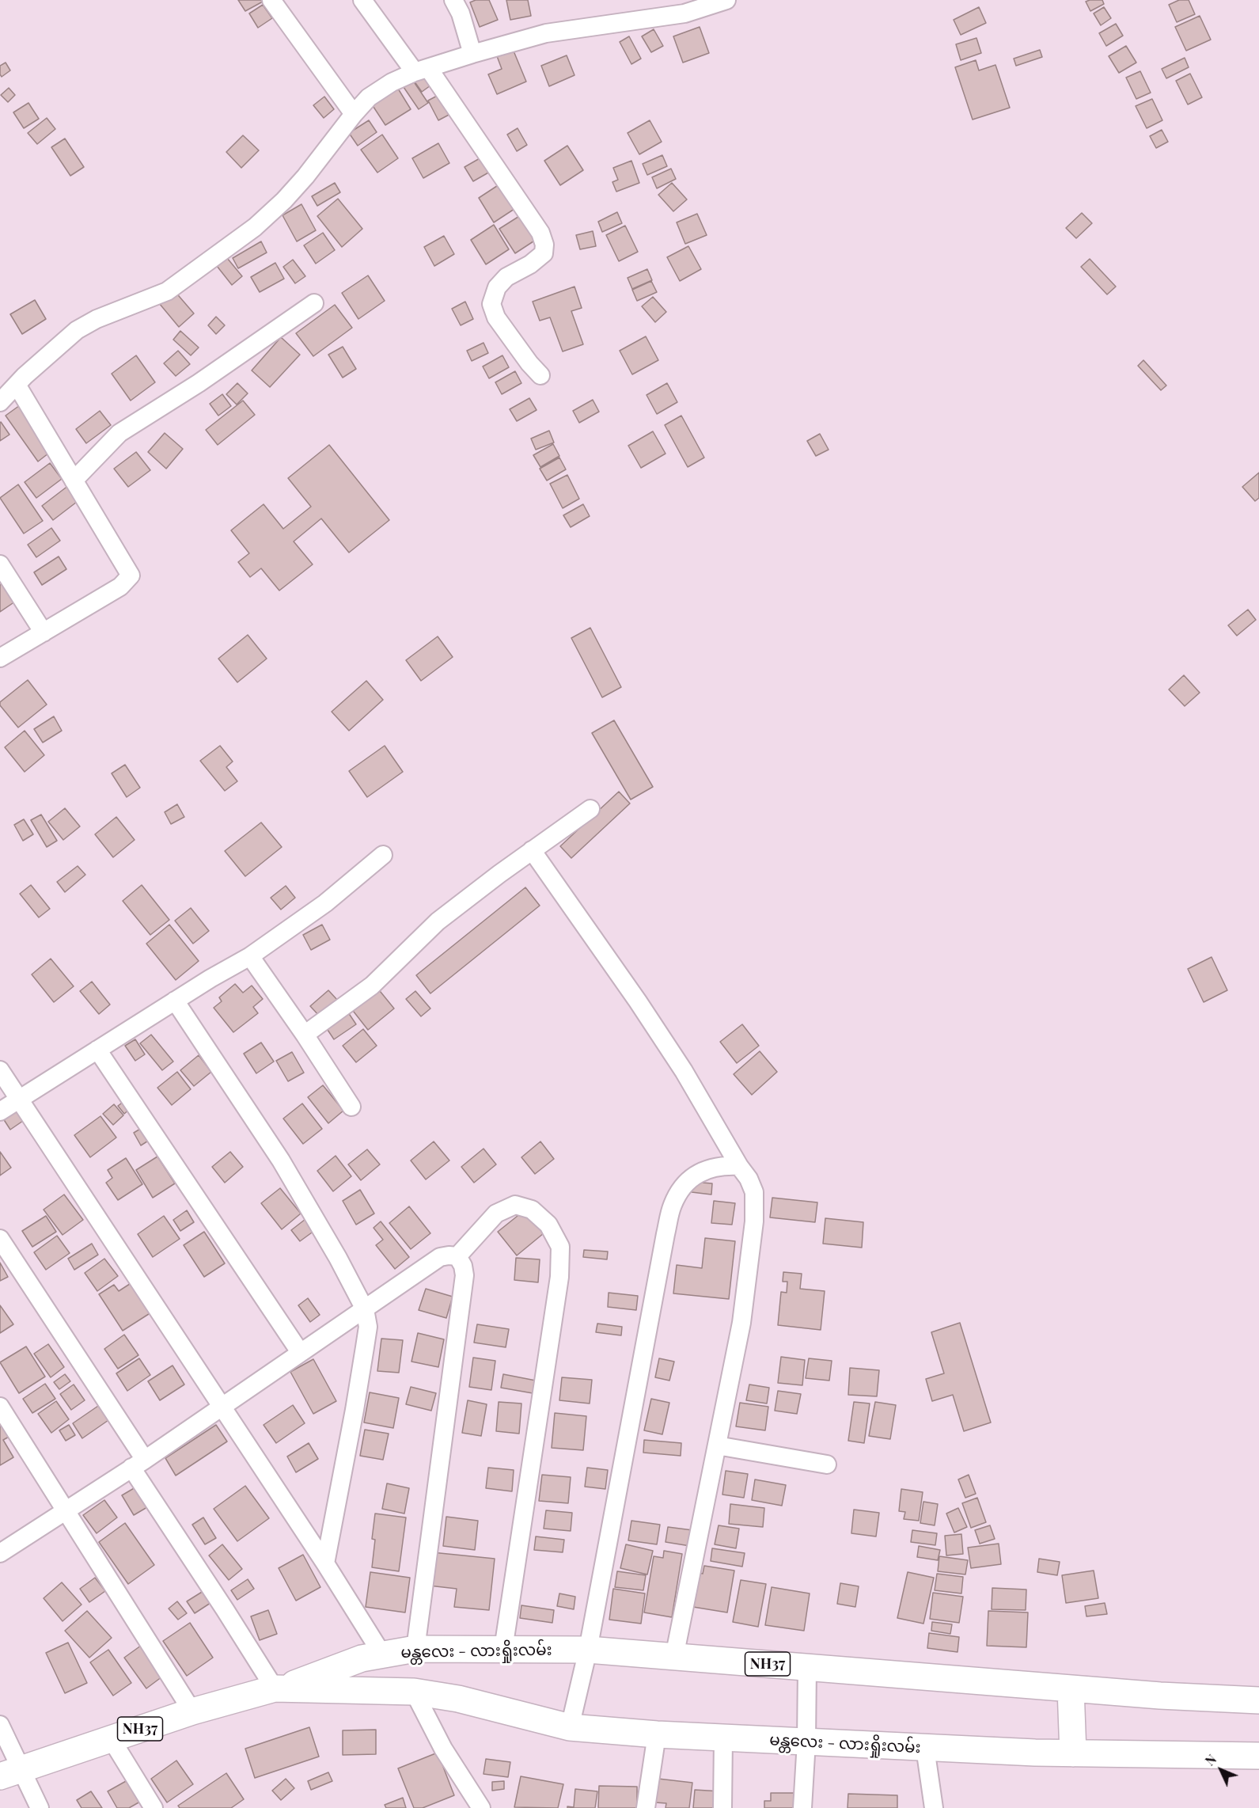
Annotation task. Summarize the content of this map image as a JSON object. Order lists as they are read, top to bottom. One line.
{"streets":{"highway":["မန္တလေး - လားရှိုးလမ်း","NH37"]},"crossings":[["မန္တလေး - လားရှိုးလမ်း","NH37"]],"north":"top left"}
